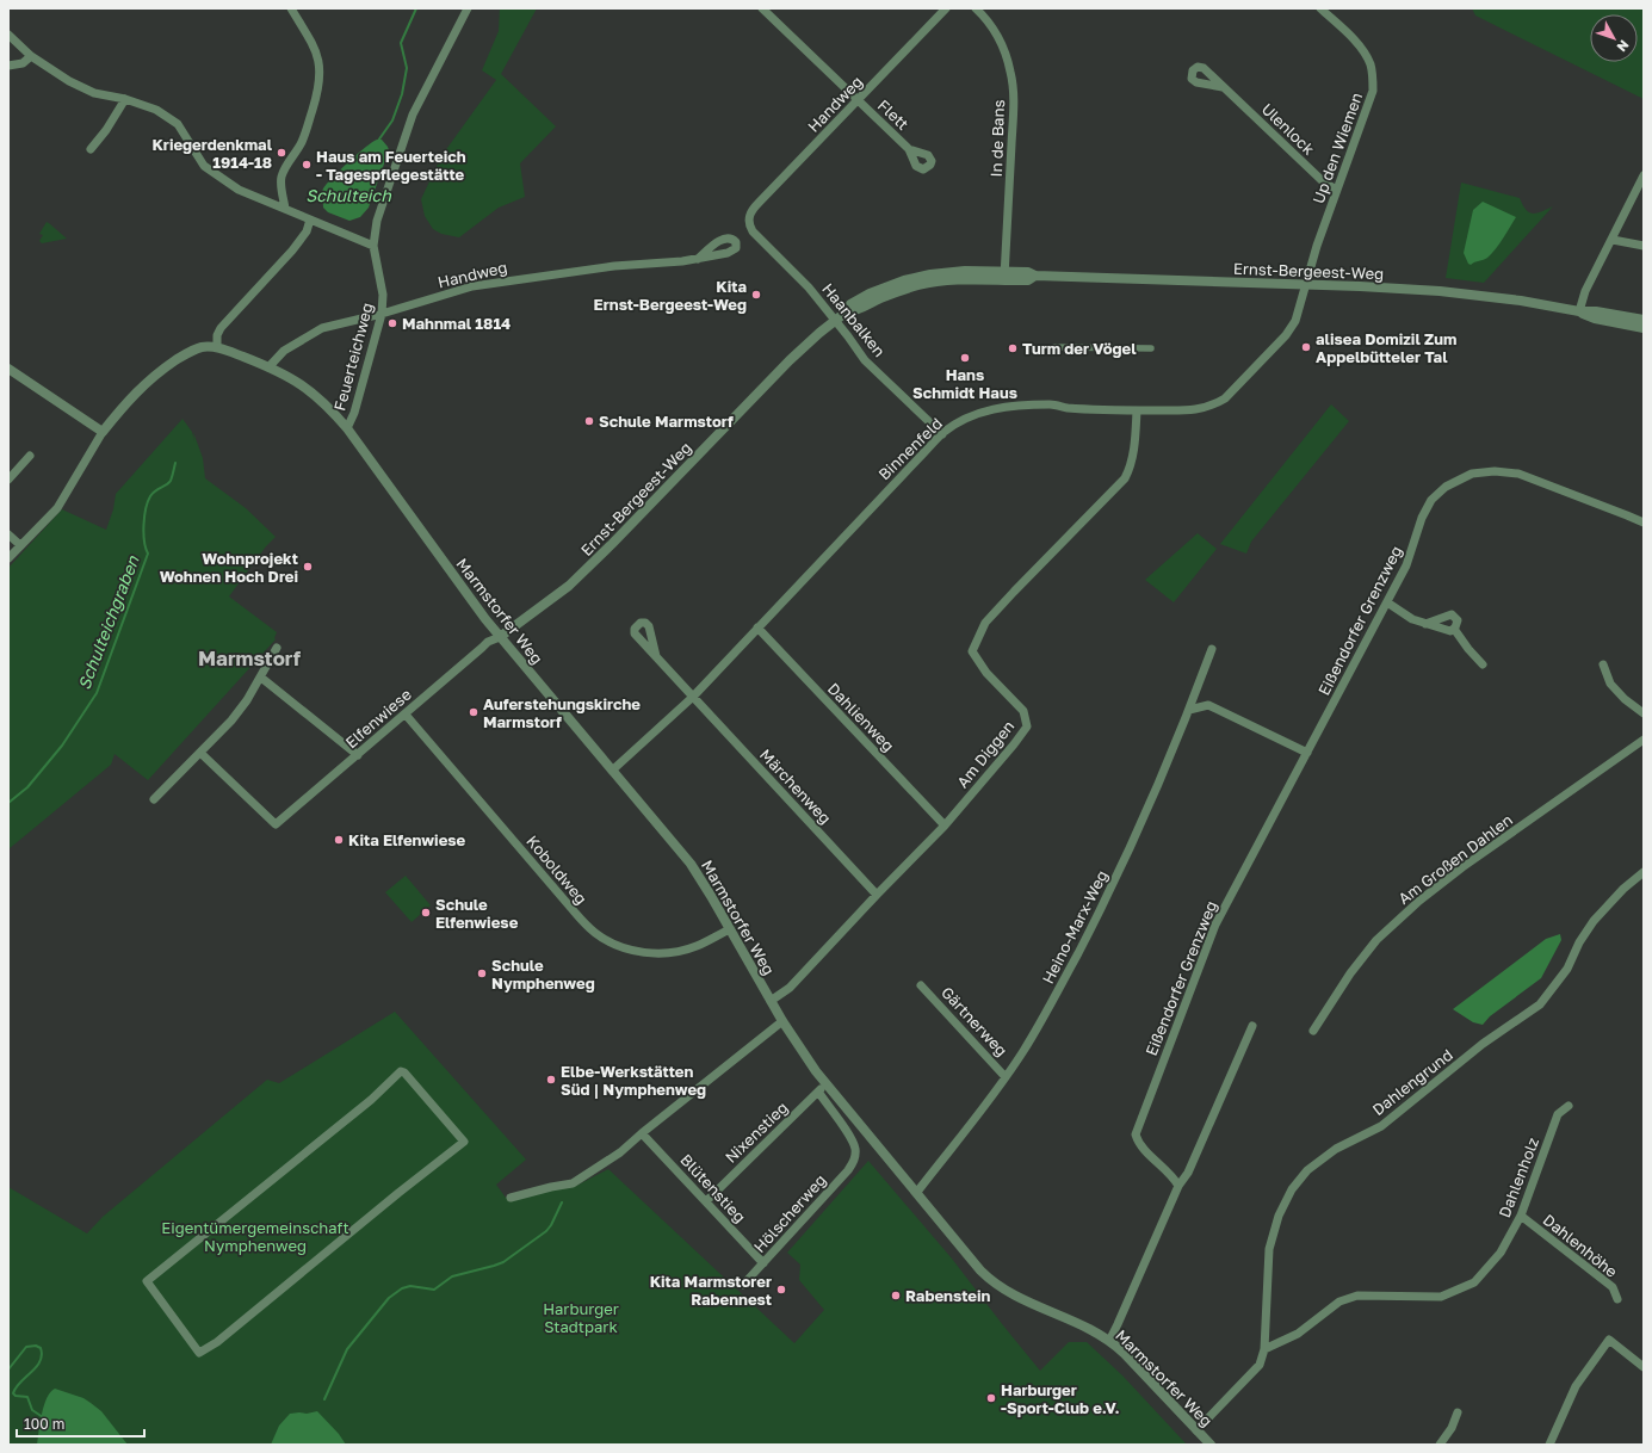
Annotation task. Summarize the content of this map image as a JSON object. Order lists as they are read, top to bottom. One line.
{"streets":{"street":["Handweg","Flett","Ulenlock","In de Bans","Up den Wiemen","Ernst-Bergeest-Weg","Haanbalken","Feuerteichweg","Binnenfeld","Marmstorfer Weg","Eißendorfer Grenzweg","Dahlienweg","Elfenwiese","Am Diggen","Märchenweg","Am Großen Dahlen","Koboldweg","Heino-Marx-Weg","Gärtnerweg","Dahlengrund","Nixenstieg","Dahlenholz","Blütenstieg","Hölscherweg","Dahlenhöhe"]},"crossings":[["Handweg","Flett"],["Handweg","Haanbalken"],["Handweg","Feuerteichweg"],["Handweg","Marmstorfer Weg"],["Ulenlock","Up den Wiemen"],["In de Bans","Ernst-Bergeest-Weg"],["Up den Wiemen","Ernst-Bergeest-Weg"],["Up den Wiemen","Binnenfeld"],["Ernst-Bergeest-Weg","Haanbalken"],["Ernst-Bergeest-Weg","Binnenfeld"],["Ernst-Bergeest-Weg","Marmstorfer Weg"],["Ernst-Bergeest-Weg","Elfenwiese"],["Haanbalken","Binnenfeld"],["Feuerteichweg","Marmstorfer Weg"],["Binnenfeld","Marmstorfer Weg"],["Binnenfeld","Dahlienweg"],["Binnenfeld","Am Diggen"],["Binnenfeld","Märchenweg"],["Marmstorfer Weg","Elfenwiese"],["Marmstorfer Weg","Am Diggen"],["Marmstorfer Weg","Koboldweg"],["Marmstorfer Weg","Heino-Marx-Weg"],["Marmstorfer Weg","Dahlengrund"],["Marmstorfer Weg","Nixenstieg"],["Dahlienweg","Am Diggen"],["Elfenwiese","Koboldweg"],["Am Diggen","Märchenweg"],["Heino-Marx-Weg","Gärtnerweg"],["Dahlengrund","Dahlenholz"],["Nixenstieg","Blütenstieg"],["Nixenstieg","Hölscherweg"],["Dahlenholz","Dahlenhöhe"],["Blütenstieg","Hölscherweg"]],"districts":["Marmstorf"],"water":["Schulteich","Schulteichgraben"],"parks":["Eigentümergemeinschaft Nymphenweg","Harburger Stadtpark"],"places":["Kriegerdenkmal 1914-18","Haus am Feuerteich - Tagespflegestätte","Kita Ernst-Bergeest-Weg","Mahnmal 1814","alisea Domizil Zum Appelbütteler Tal","Turm der Vögel","Hans Schmidt Haus","Schule Marmstorf","Wohnprojekt Wohnen Hoch Drei","Auferstehungskirche Marmstorf","Kita Elfenwiese","Schule Elfenwiese","Schule Nymphenweg","Elbe-Werkstätten Süd | Nymphenweg","Kita Marmstorer Rabennest","Rabenstein","Harburger -Sport-Club e.V."],"scale_bar":"100 m","north":"bottom right"}
